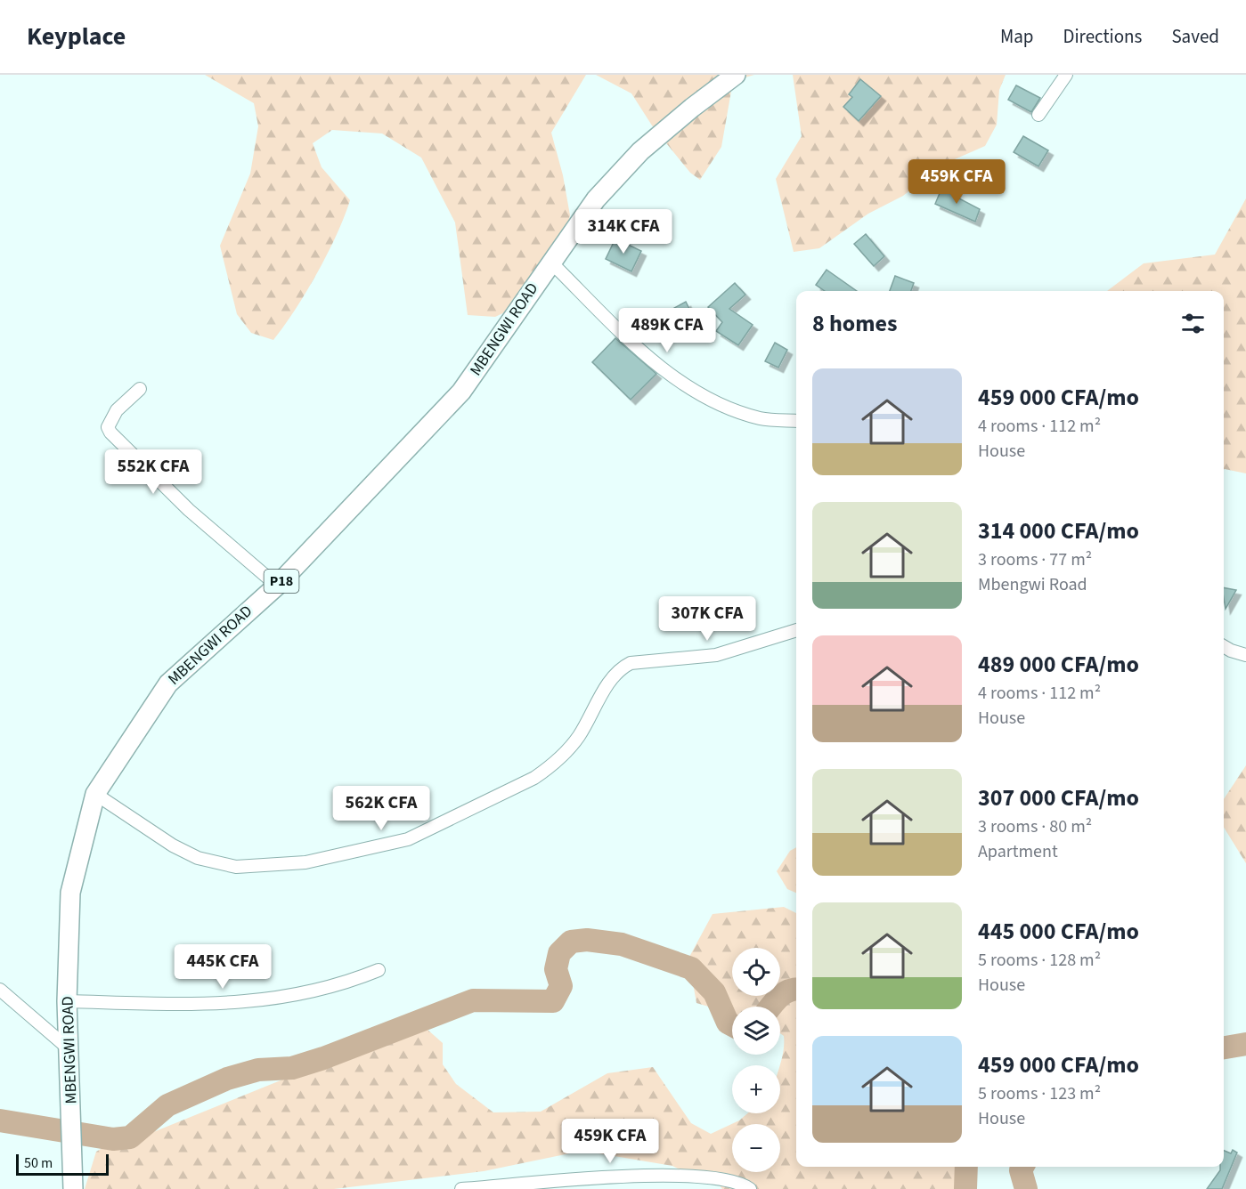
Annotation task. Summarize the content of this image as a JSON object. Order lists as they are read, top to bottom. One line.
{"streets":{"main road":["MBENGWI ROAD","P18"]},"scale_bar":"50 m","page":{"header":"Keyplace","nav":["Map","Directions","Saved"],"price":["459K CFA","314K CFA","489K CFA","552K CFA","307K CFA","562K CFA","445K CFA","459K CFA"],"heading":"8 homes","list":[{"name":"459 000 CFA/mo","note":"4 rooms · 112 m² · House"},{"name":"314 000 CFA/mo","note":"3 rooms · 77 m² · Mbengwi Road"},{"name":"489 000 CFA/mo","note":"4 rooms · 112 m² · House"},{"name":"307 000 CFA/mo","note":"3 rooms · 80 m² · Apartment"},{"name":"445 000 CFA/mo","note":"5 rooms · 128 m² · House"},{"name":"459 000 CFA/mo","note":"5 rooms · 123 m² · House"}],"map_buttons":["+","−"],"scale":"50 m"}}
